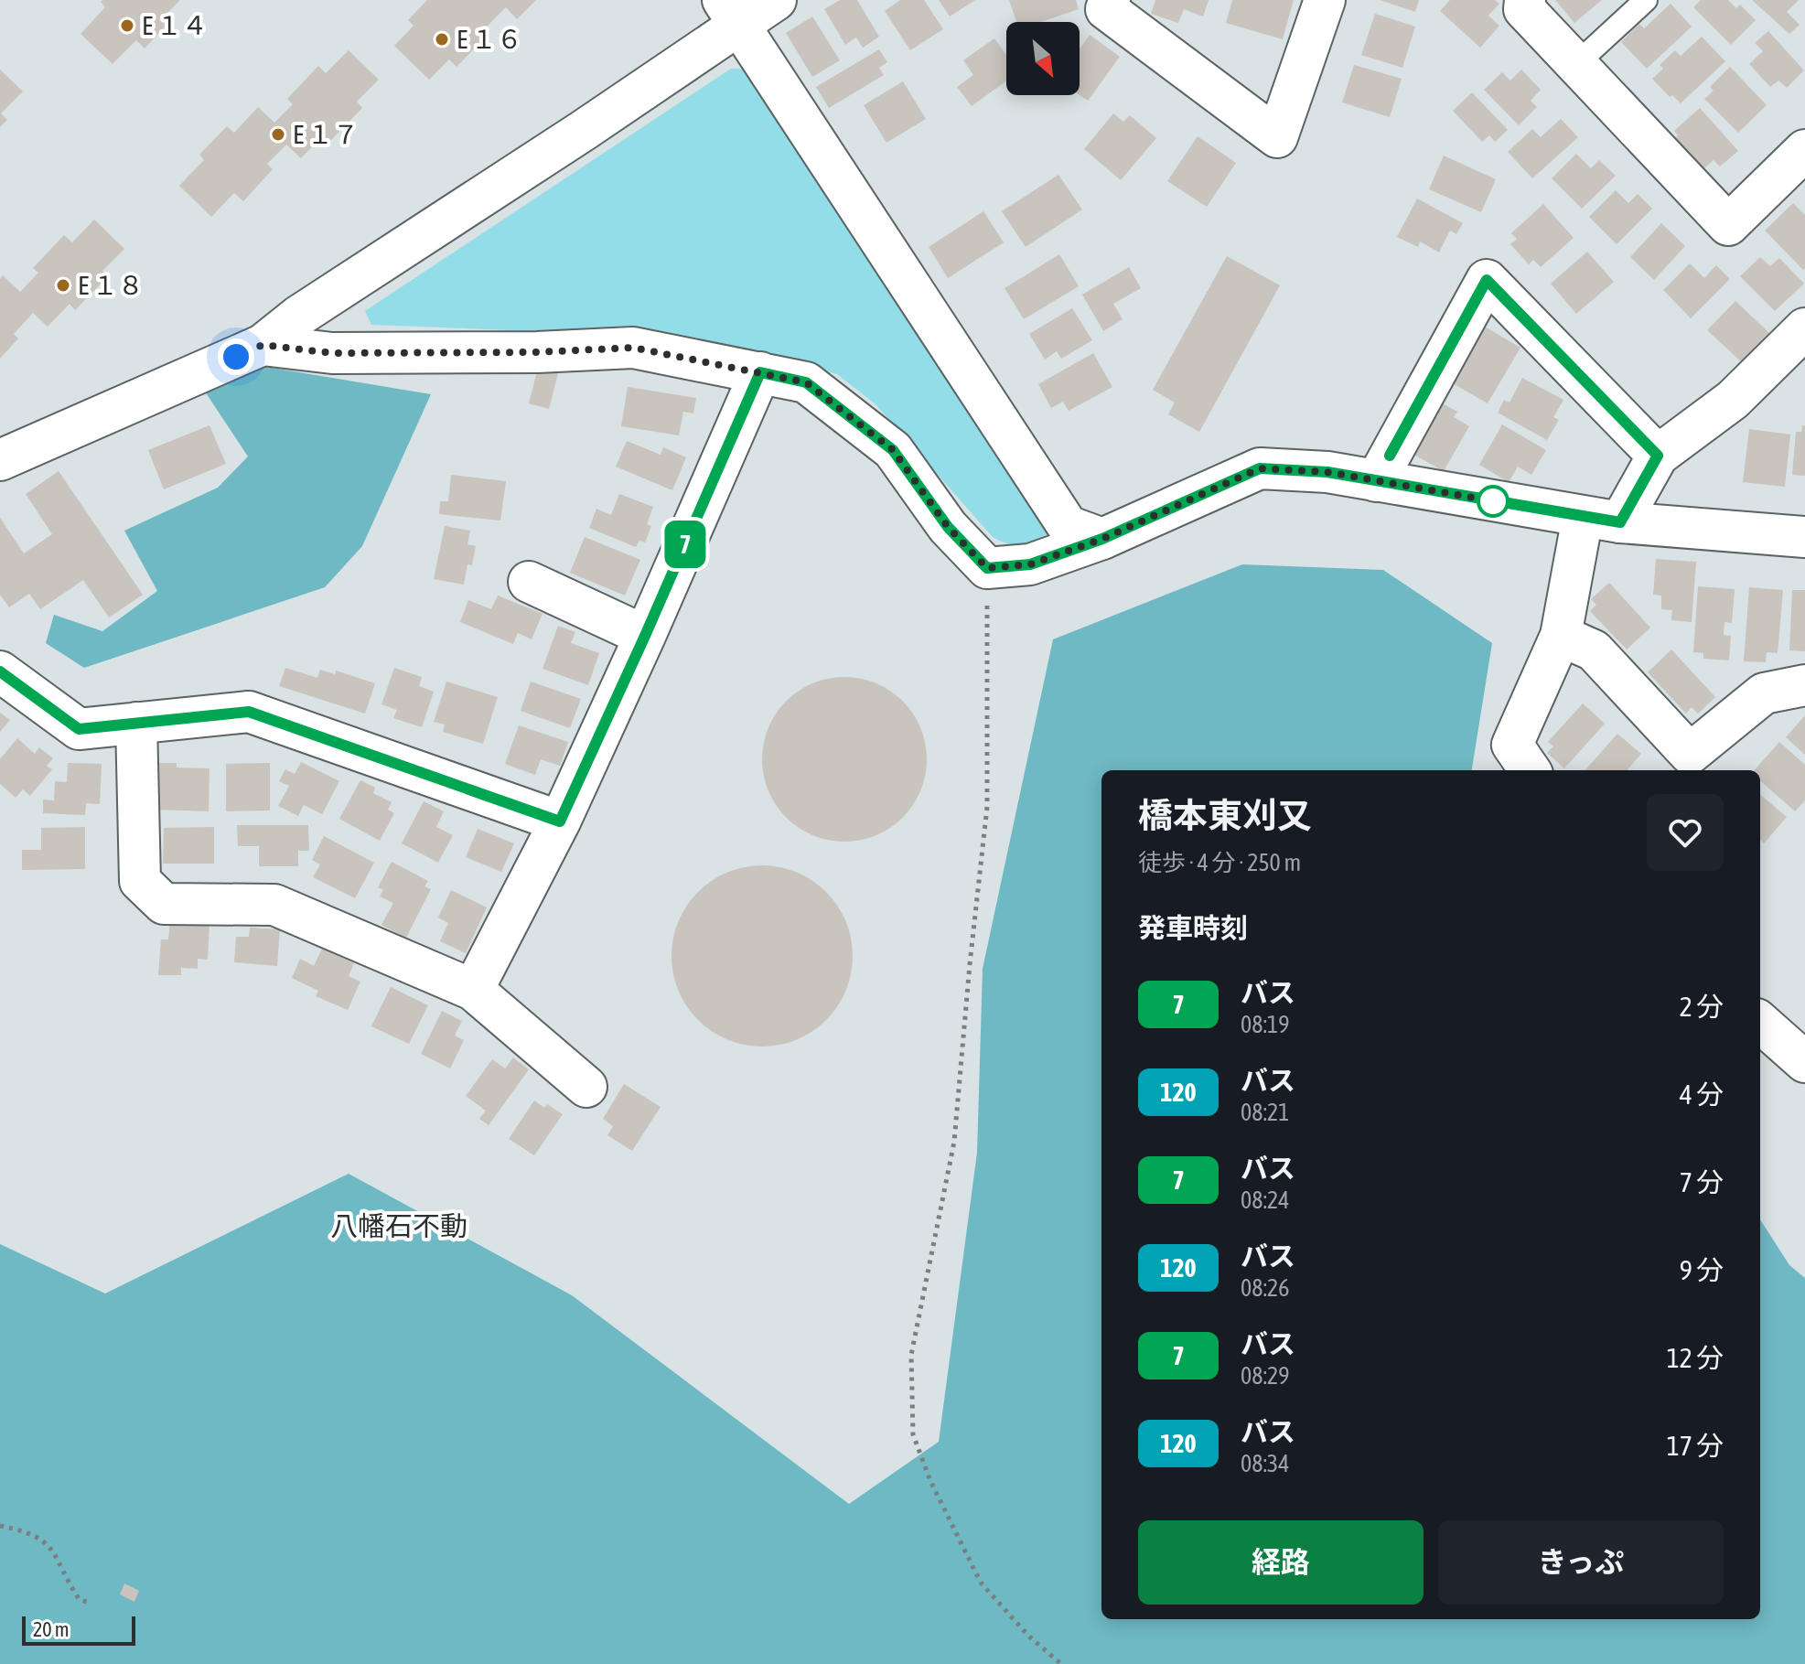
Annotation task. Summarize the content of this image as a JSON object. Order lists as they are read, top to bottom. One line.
{"districts":["八幡石不動"],"places":["E １４","E １６","E １７","E １８"],"lines":["bus line 7"],"scale_bar":"20 m","north":"bottom right","page":{"on_map":"7","heading":[["橋本東刈又","徒歩 · 4 分 · 250 m"],"発車時刻"],"list":[{"mark":"7","name":"バス","note":"08:19","value":"2 分"},{"mark":"120","name":"バス","note":"08:21","value":"4 分"},{"mark":"7","name":"バス","note":"08:24","value":"7 分"},{"mark":"120","name":"バス","note":"08:26","value":"9 分"},{"mark":"7","name":"バス","note":"08:29","value":"12 分"},{"mark":"120","name":"バス","note":"08:34","value":"17 分"}],"buttons":["経路","きっぷ"],"scale":"20 m"}}
